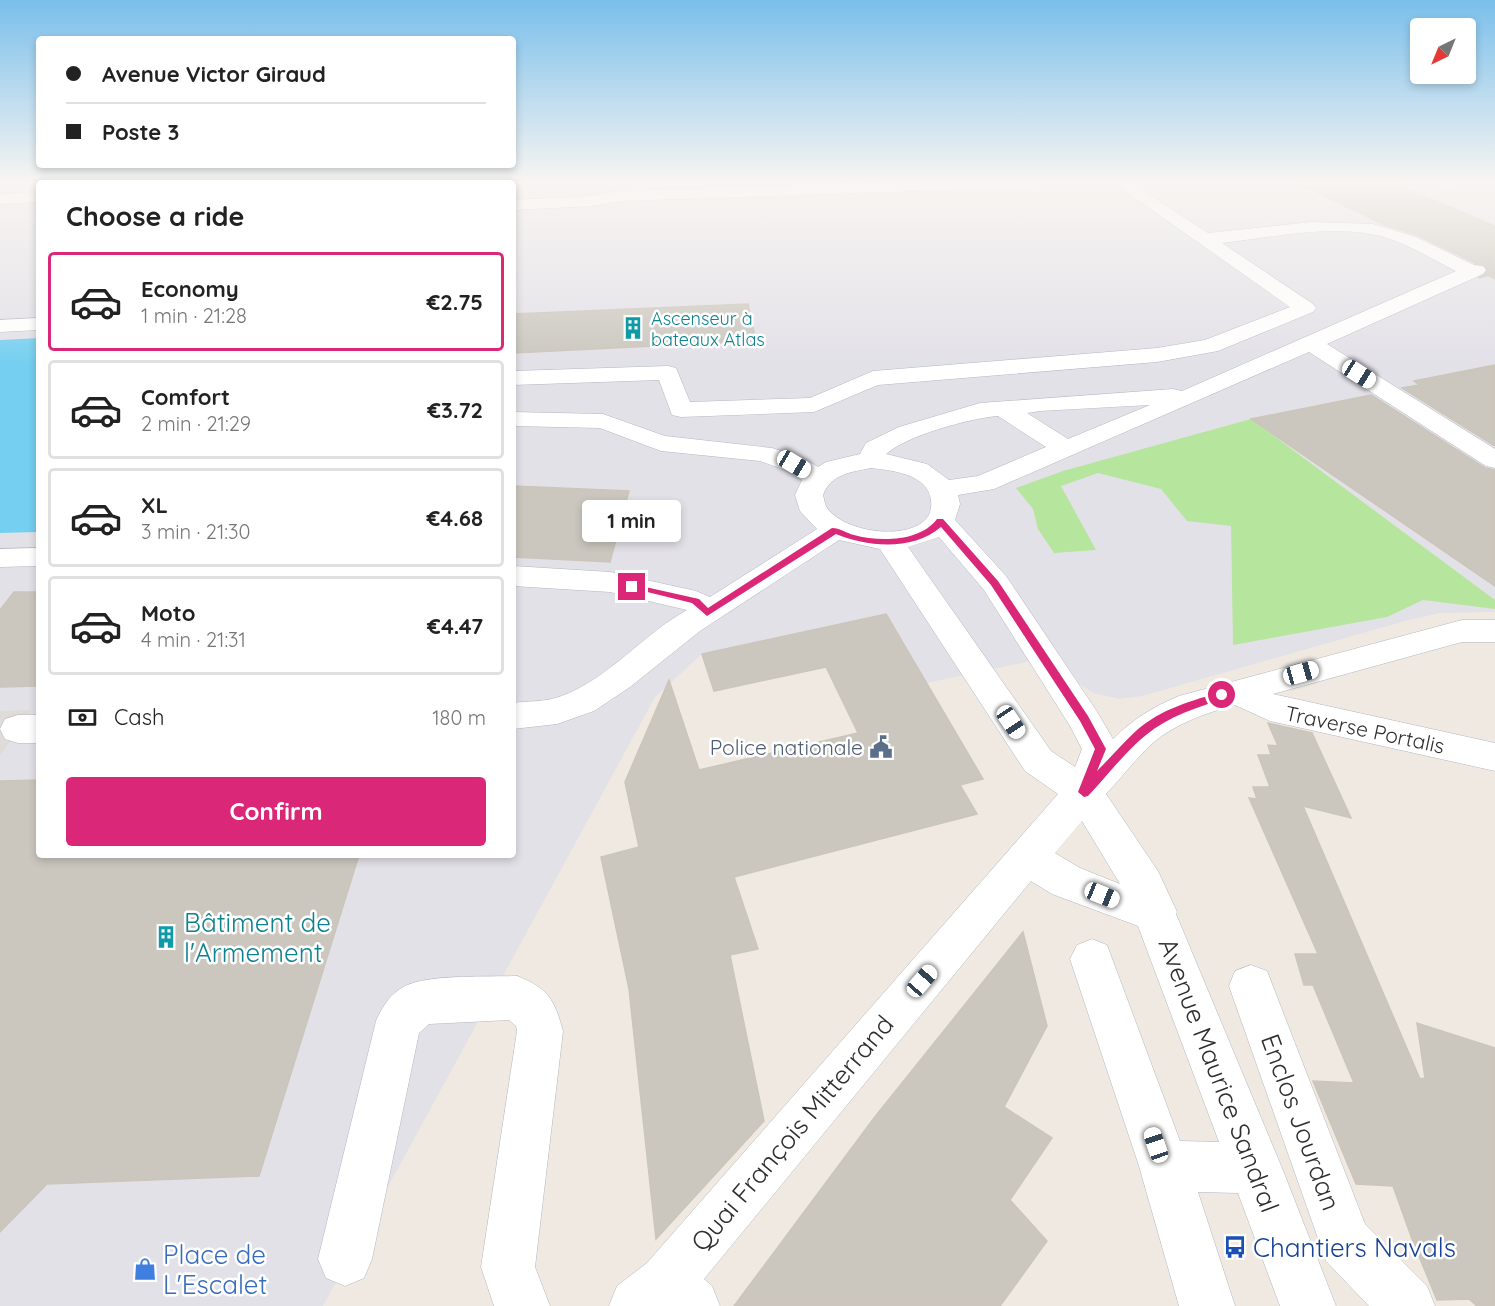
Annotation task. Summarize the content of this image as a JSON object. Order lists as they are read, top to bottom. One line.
{"streets":{"street":["Traverse Portalis","Avenue Maurice Sandral","Enclos Jourdan","Quai François Mitterrand"]},"crossings":[["Traverse Portalis","Quai François Mitterrand"],["Avenue Maurice Sandral","Quai François Mitterrand"]],"places":{"building":["Ascenseur à bateaux Atlas","Bâtiment de l'Armement"],"public building":["Police nationale"],"bus stop":["Chantiers Navals"],"shop":["Place de L'Escalet"]},"north":"bottom left","page":{"banner":["Avenue Victor Giraud","Poste 3"],"heading":"Choose a ride","list":[{"name":"Economy","note":"1 min · 21:28","value":"€2.75"},{"name":"Comfort","note":"2 min · 21:29","value":"€3.72"},{"name":"XL","note":"3 min · 21:30","value":"€4.68"},{"name":"Moto","note":"4 min · 21:31","value":"€4.47"}],"bubble":"1 min","pay":["Cash","180 m"],"buttons":"Confirm"}}
